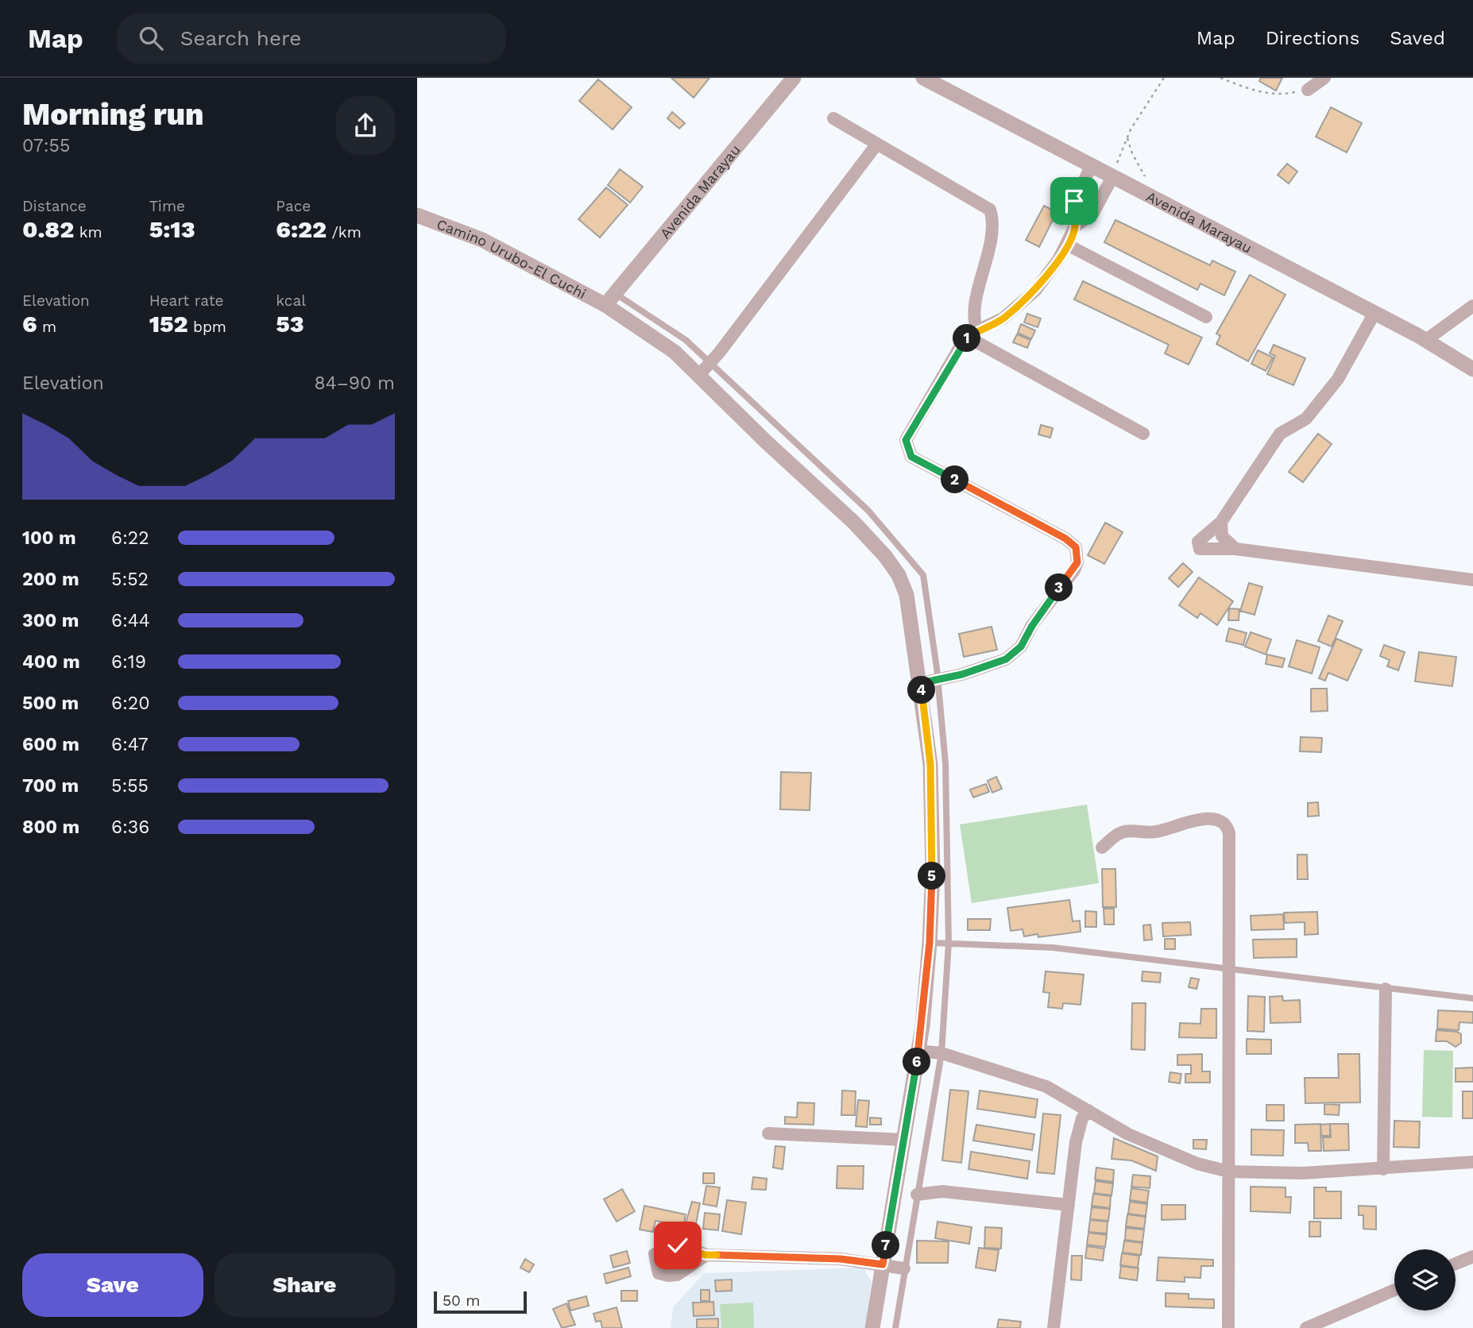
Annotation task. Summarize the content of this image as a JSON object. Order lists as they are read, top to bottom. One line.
{"streets":{"street":["Avenida Marayau","Camino Urubo-El Cuchi"]},"crossings":[["Avenida Marayau","Camino Urubo-El Cuchi"]],"scale_bar":"50 m","page":{"header":"Map","search":"Search here","nav":["Map","Directions","Saved"],"heading":["Morning run","07:55"],"stats":[["Distance","0.82 km"],["Time","5:13"],["Pace","6:22 /km"],["Elevation","6 m"],["Heart rate","152 bpm"],["kcal","53"]],"pins":["1","2","3","4","5","6","7"],"chart":["Elevation","84–90 m"],"list":[{"name":"100 m","note":"6:22"},{"name":"200 m","note":"5:52"},{"name":"300 m","note":"6:44"},{"name":"400 m","note":"6:19"},{"name":"500 m","note":"6:20"},{"name":"600 m","note":"6:47"},{"name":"700 m","note":"5:55"},{"name":"800 m","note":"6:36"}],"buttons":["Save","Share"],"scale":"50 m"}}
